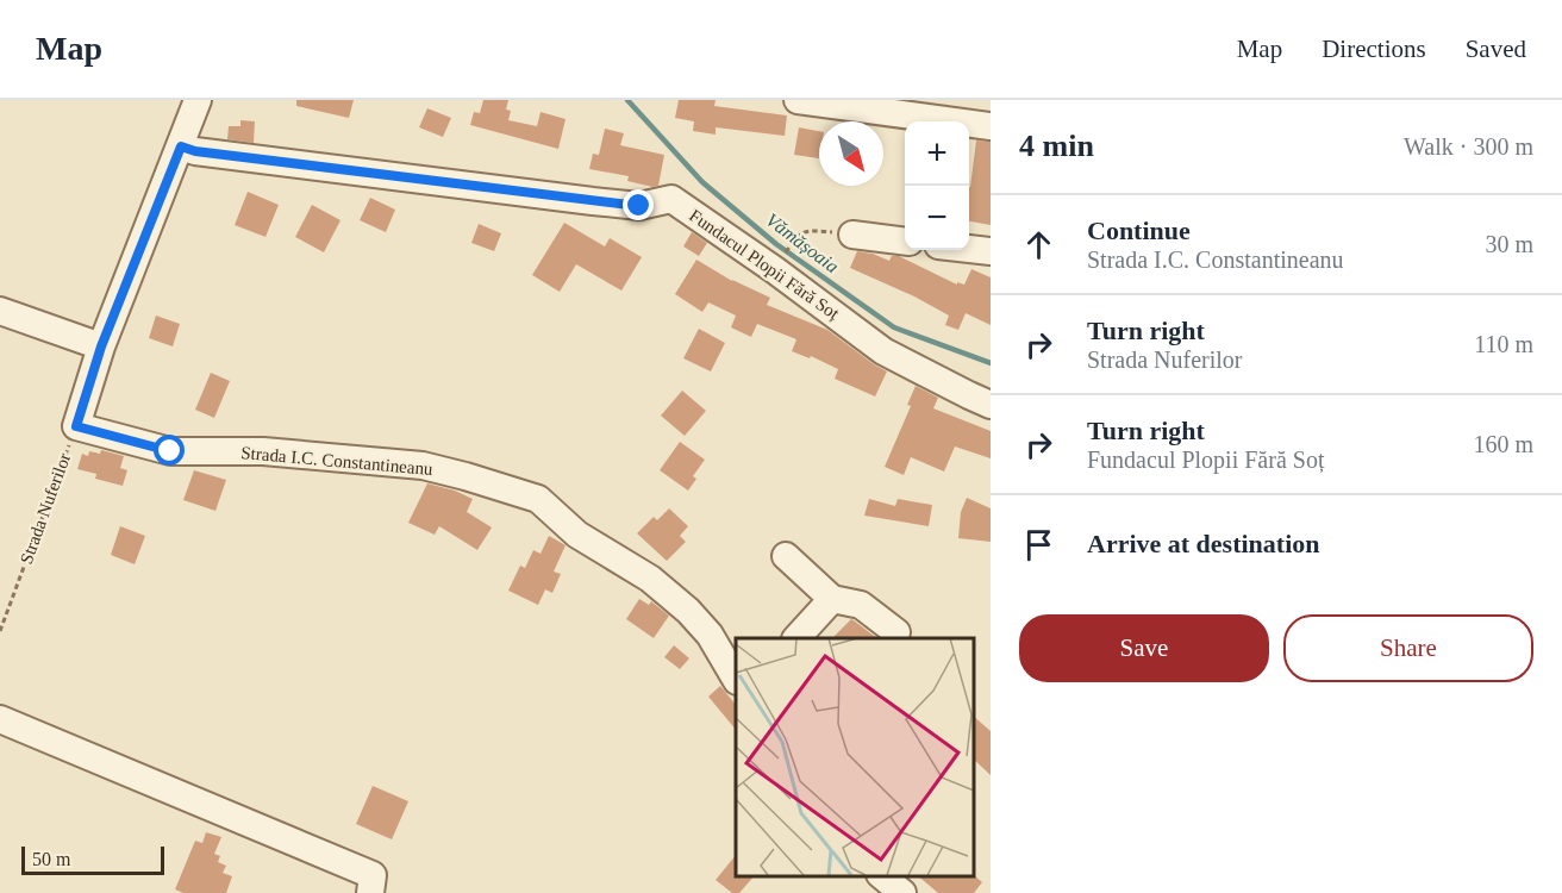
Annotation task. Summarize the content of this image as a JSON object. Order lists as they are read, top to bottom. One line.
{"streets":{"street":["Fundacul Plopii Fără Soț","Strada I.C. Constantineanu"],"path":["Strada Nuferilor"]},"crossings":[["Strada I.C. Constantineanu","Strada Nuferilor"]],"water":["Vămășoaia"],"scale_bar":"50 m","north":"bottom right","page":{"header":"Map","nav":["Map","Directions","Saved"],"heading":["4 min","Walk · 300 m"],"map_buttons":["+","−"],"list":[["Continue","Strada I.C. Constantineanu","30 m"],["Turn right","Strada Nuferilor","110 m"],["Turn right","Fundacul Plopii Fără Soț","160 m"],"Arrive at destination"],"buttons":["Save","Share"],"scale":"50 m"}}
